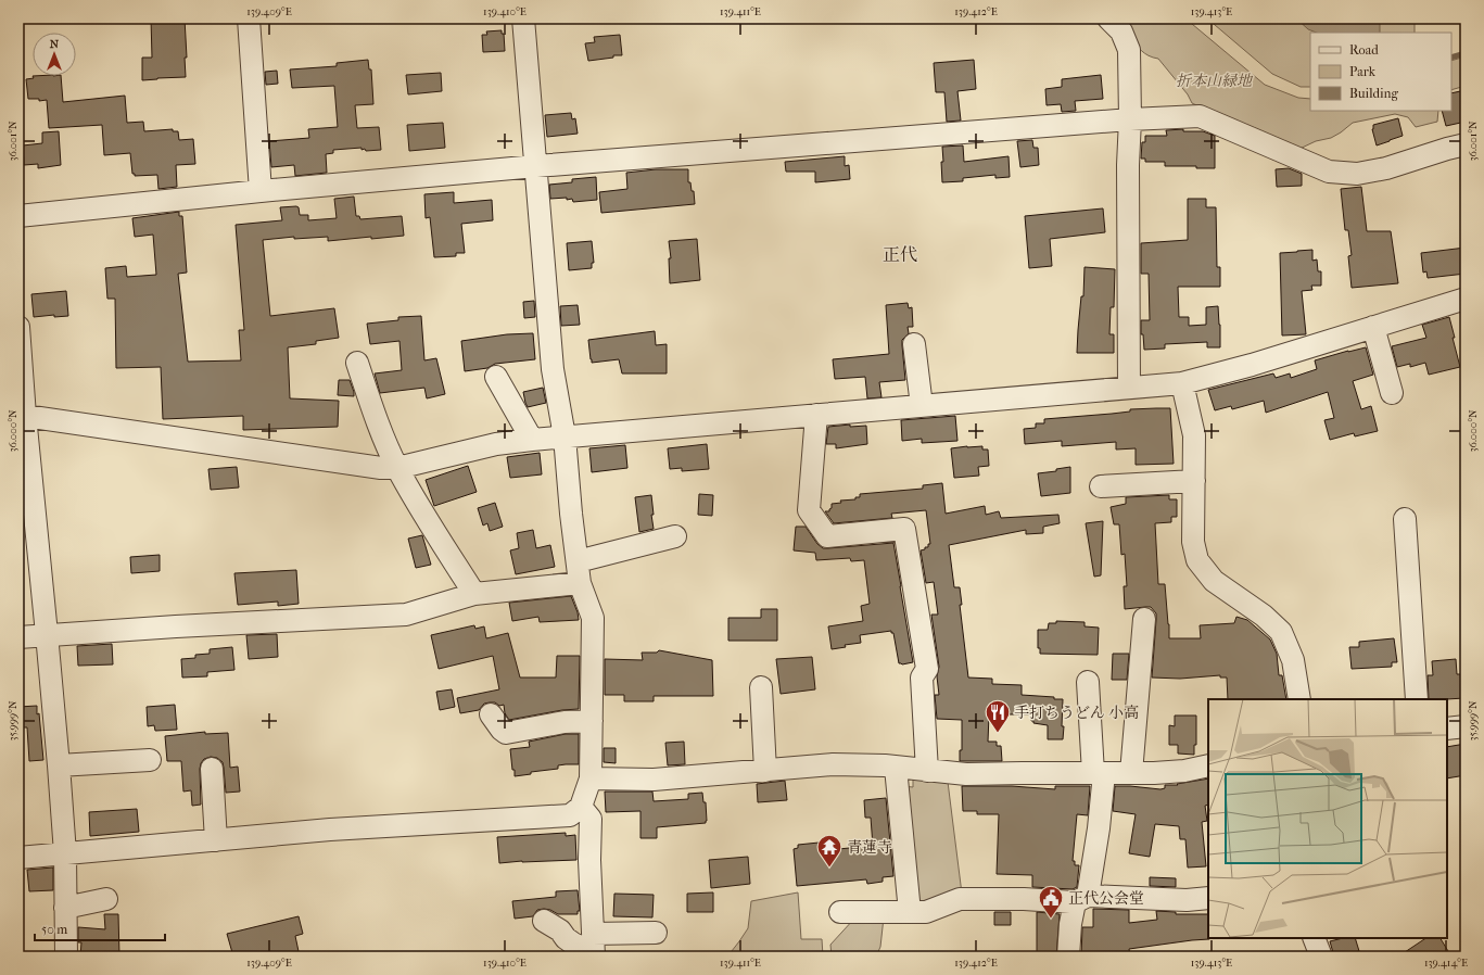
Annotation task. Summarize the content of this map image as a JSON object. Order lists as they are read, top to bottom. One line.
{"districts":["正代"],"parks":["折本山緑地"],"places":{"restaurant":["手打ちうどん 小高"],"temple":["青蓮寺"],"public building":["正代公会堂"]},"legend":["Road","Park","Building"],"scale_bar":"50 m","north":"top","coordinates":["139.409°E","139.410°E","139.411°E","139.412°E","139.413°E","36.001°N","36.000°N","35.999°N","139.414°E"]}
